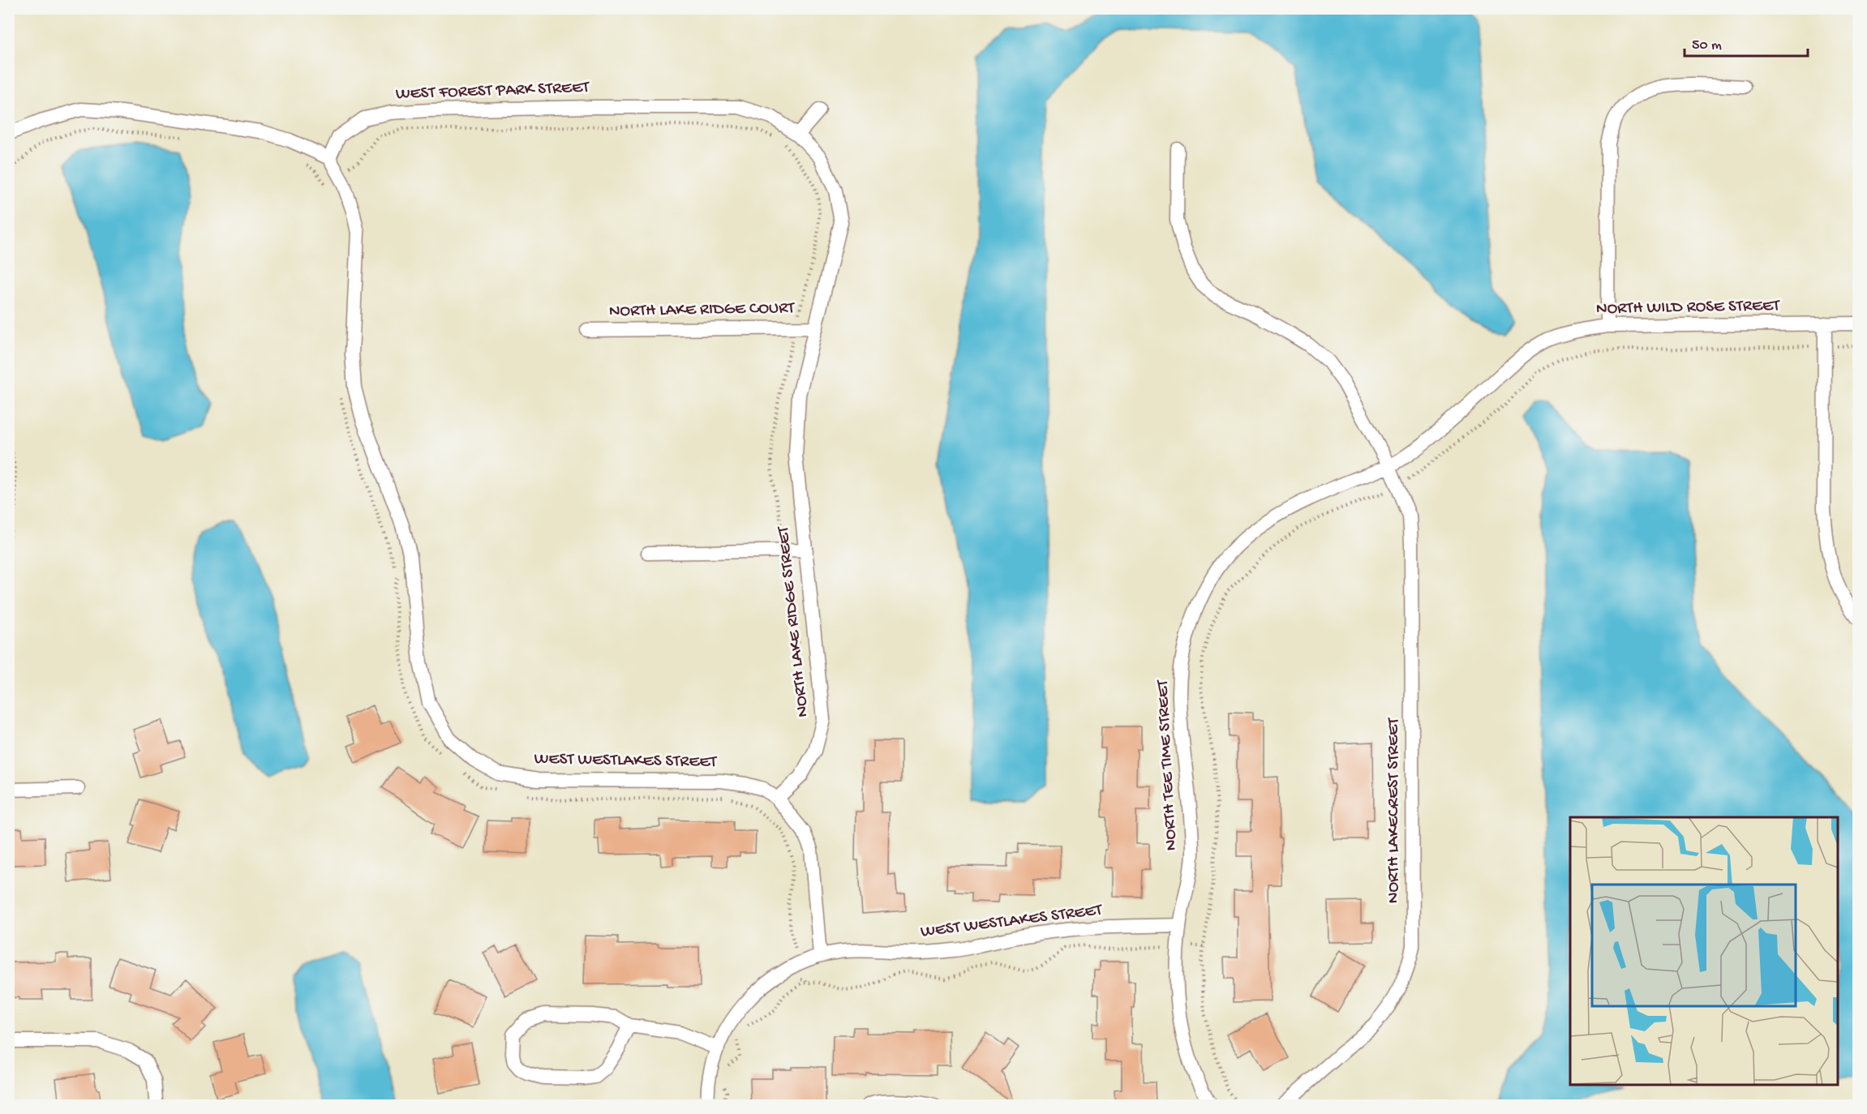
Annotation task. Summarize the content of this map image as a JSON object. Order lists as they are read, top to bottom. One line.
{"streets":{"street":["WEST FOREST PARK STREET","NORTH WILD ROSE STREET","NORTH LAKE RIDGE COURT","NORTH LAKE RIDGE STREET","WEST WESTLAKES STREET","NORTH TEE TIME STREET","NORTH LAKECREST STREET"]},"crossings":[["WEST FOREST PARK STREET","NORTH LAKE RIDGE STREET"],["WEST FOREST PARK STREET","WEST WESTLAKES STREET"],["NORTH WILD ROSE STREET","NORTH TEE TIME STREET"],["NORTH WILD ROSE STREET","NORTH LAKECREST STREET"],["NORTH LAKE RIDGE COURT","NORTH LAKE RIDGE STREET"],["NORTH LAKE RIDGE STREET","WEST WESTLAKES STREET"],["WEST WESTLAKES STREET","NORTH TEE TIME STREET"],["NORTH TEE TIME STREET","NORTH LAKECREST STREET"]],"scale_bar":"50 m"}
